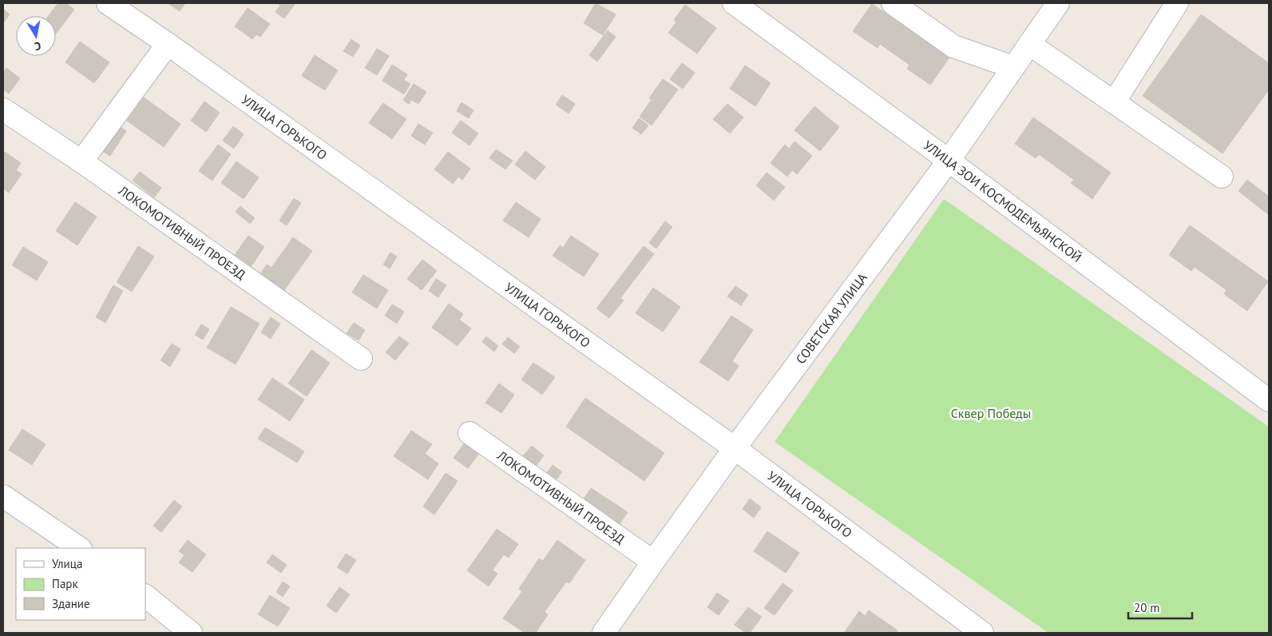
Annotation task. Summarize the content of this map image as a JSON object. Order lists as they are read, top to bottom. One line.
{"streets":{"street":["УЛИЦА ГОРЬКОГО","УЛИЦА ЗОИ КОСМОДЕМЬЯНСКОЙ","ЛОКОМОТИВНЫЙ ПРОЕЗД","СОВЕТСКАЯ УЛИЦА"]},"crossings":[["УЛИЦА ГОРЬКОГО","СОВЕТСКАЯ УЛИЦА"],["УЛИЦА ЗОИ КОСМОДЕМЬЯНСКОЙ","СОВЕТСКАЯ УЛИЦА"],["ЛОКОМОТИВНЫЙ ПРОЕЗД","СОВЕТСКАЯ УЛИЦА"]],"parks":["Сквер Победы"],"legend":["Улица","Парк","Здание"],"scale_bar":"20 m","north":"bottom"}
